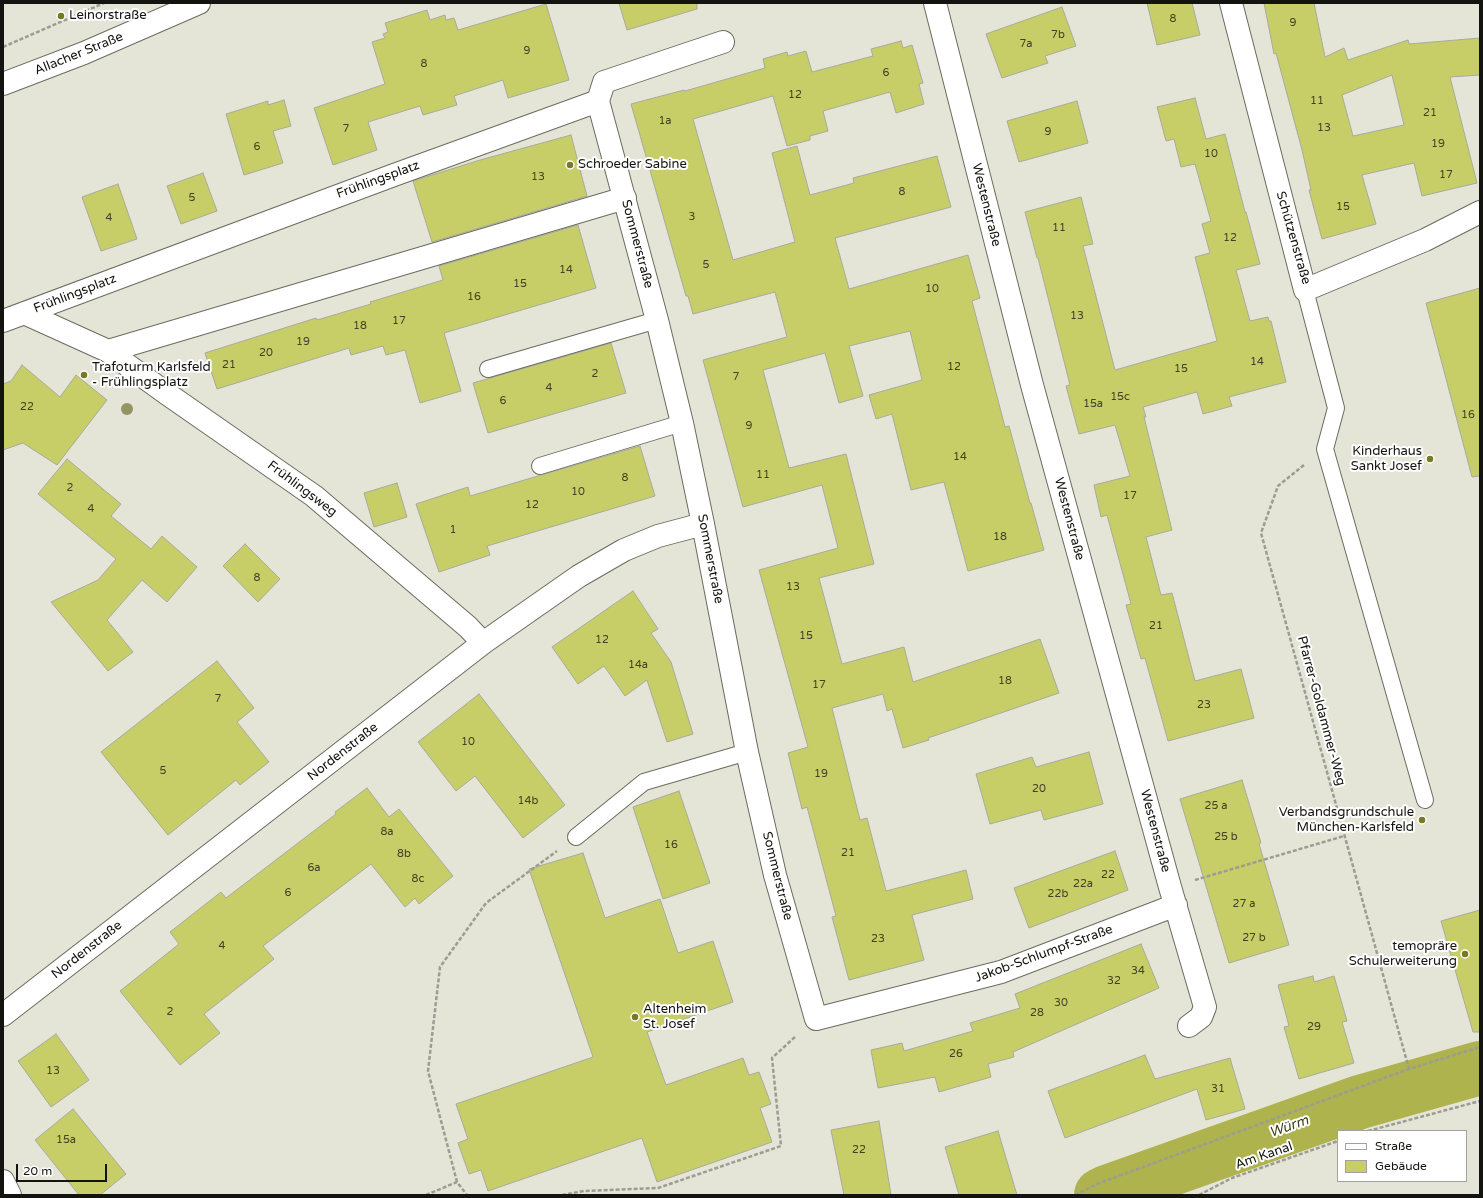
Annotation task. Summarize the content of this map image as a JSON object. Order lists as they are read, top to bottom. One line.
{"streets":{"street":["Allacher Straße","Frühlingsplatz","Westenstraße","Schützenstraße","Sommerstraße","Frühlingsweg","Nordenstraße","Jakob-Schlumpf-Straße"],"path":["Pfarrer-Goldammer-Weg","Am Kanal"]},"crossings":[["Frühlingsplatz","Sommerstraße"],["Frühlingsplatz","Frühlingsweg"],["Westenstraße","Jakob-Schlumpf-Straße"],["Sommerstraße","Nordenstraße"],["Sommerstraße","Jakob-Schlumpf-Straße"],["Frühlingsweg","Nordenstraße"]],"water":["Würm"],"places":["Leinorstraße","Schroeder Sabine","Trafoturm Karlsfeld - Frühlingsplatz","Kinderhaus Sankt Josef","Verbandsgrundschule München-Karlsfeld","temopräre Schulerweiterung","Altenheim St. Josef"],"house_numbers":["8","9","7b","7a","9","8","6","12","11","21","1a","13","7","9","19","6","10","17","13","8","5","15","3","4","11","12","5","14","15","10","16","13","17","18","19","20","14","21","12","15","2","7","4","15c","6","15a","22","16","9","14","11","8","2","10","17","12","4","1","18","8","13","21","15","12","14a","18","17","7","23","10","5","19","20","14b","25 a","8a","25 b","16","21","8b","6a","22","8c","22a","6","22b","27 a","27 b","23","4","34","32","30","2","28","29","26","13","31","15a","22"],"legend":["Straße","Gebäude"],"scale_bar":"20 m"}
